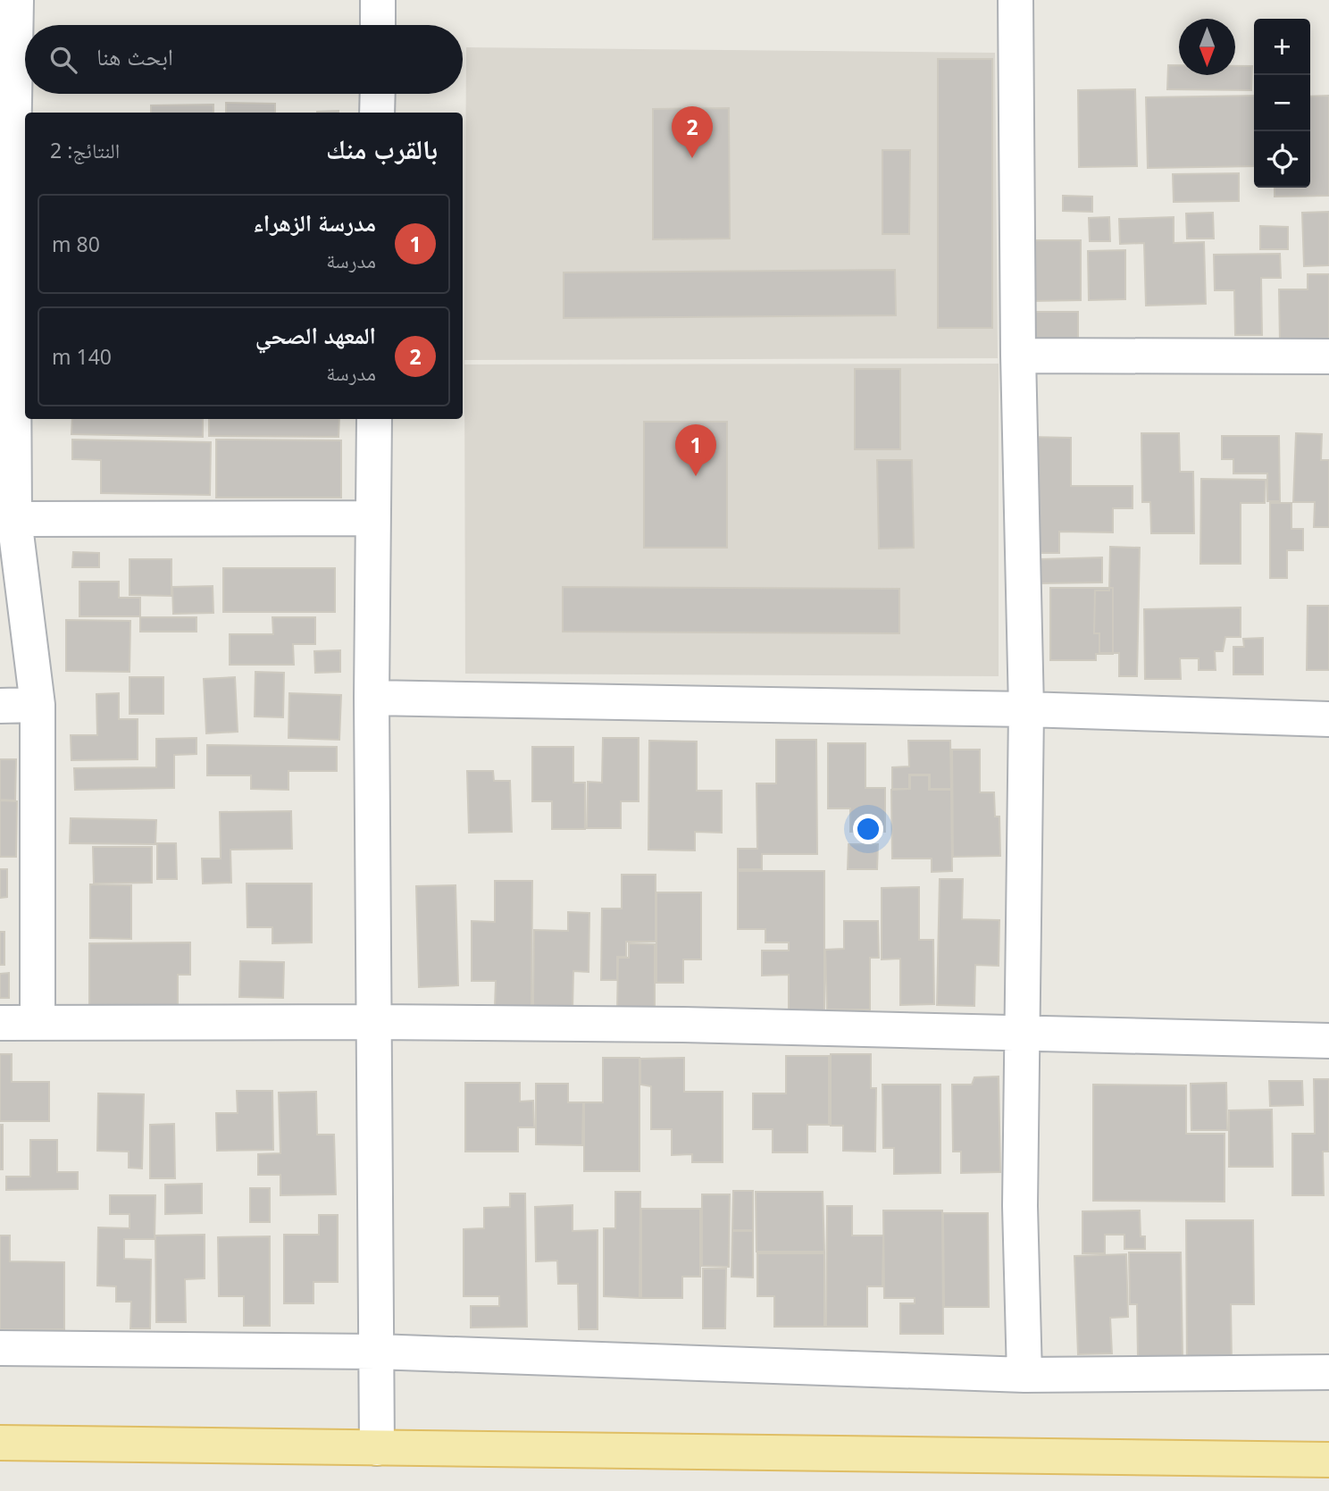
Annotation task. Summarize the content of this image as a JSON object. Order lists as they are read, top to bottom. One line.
{"north":"bottom","page":{"map_buttons":["+","−"],"search":"ابحث هنا","pins":["2","1"],"heading":["بالقرب منك","النتائج: 2"],"list":[{"mark":"1","name":"مدرسة الزهراء","note":"مدرسة","value":"80 m"},{"mark":"2","name":"المعهد الصحي","note":"مدرسة","value":"140 m"}]}}
